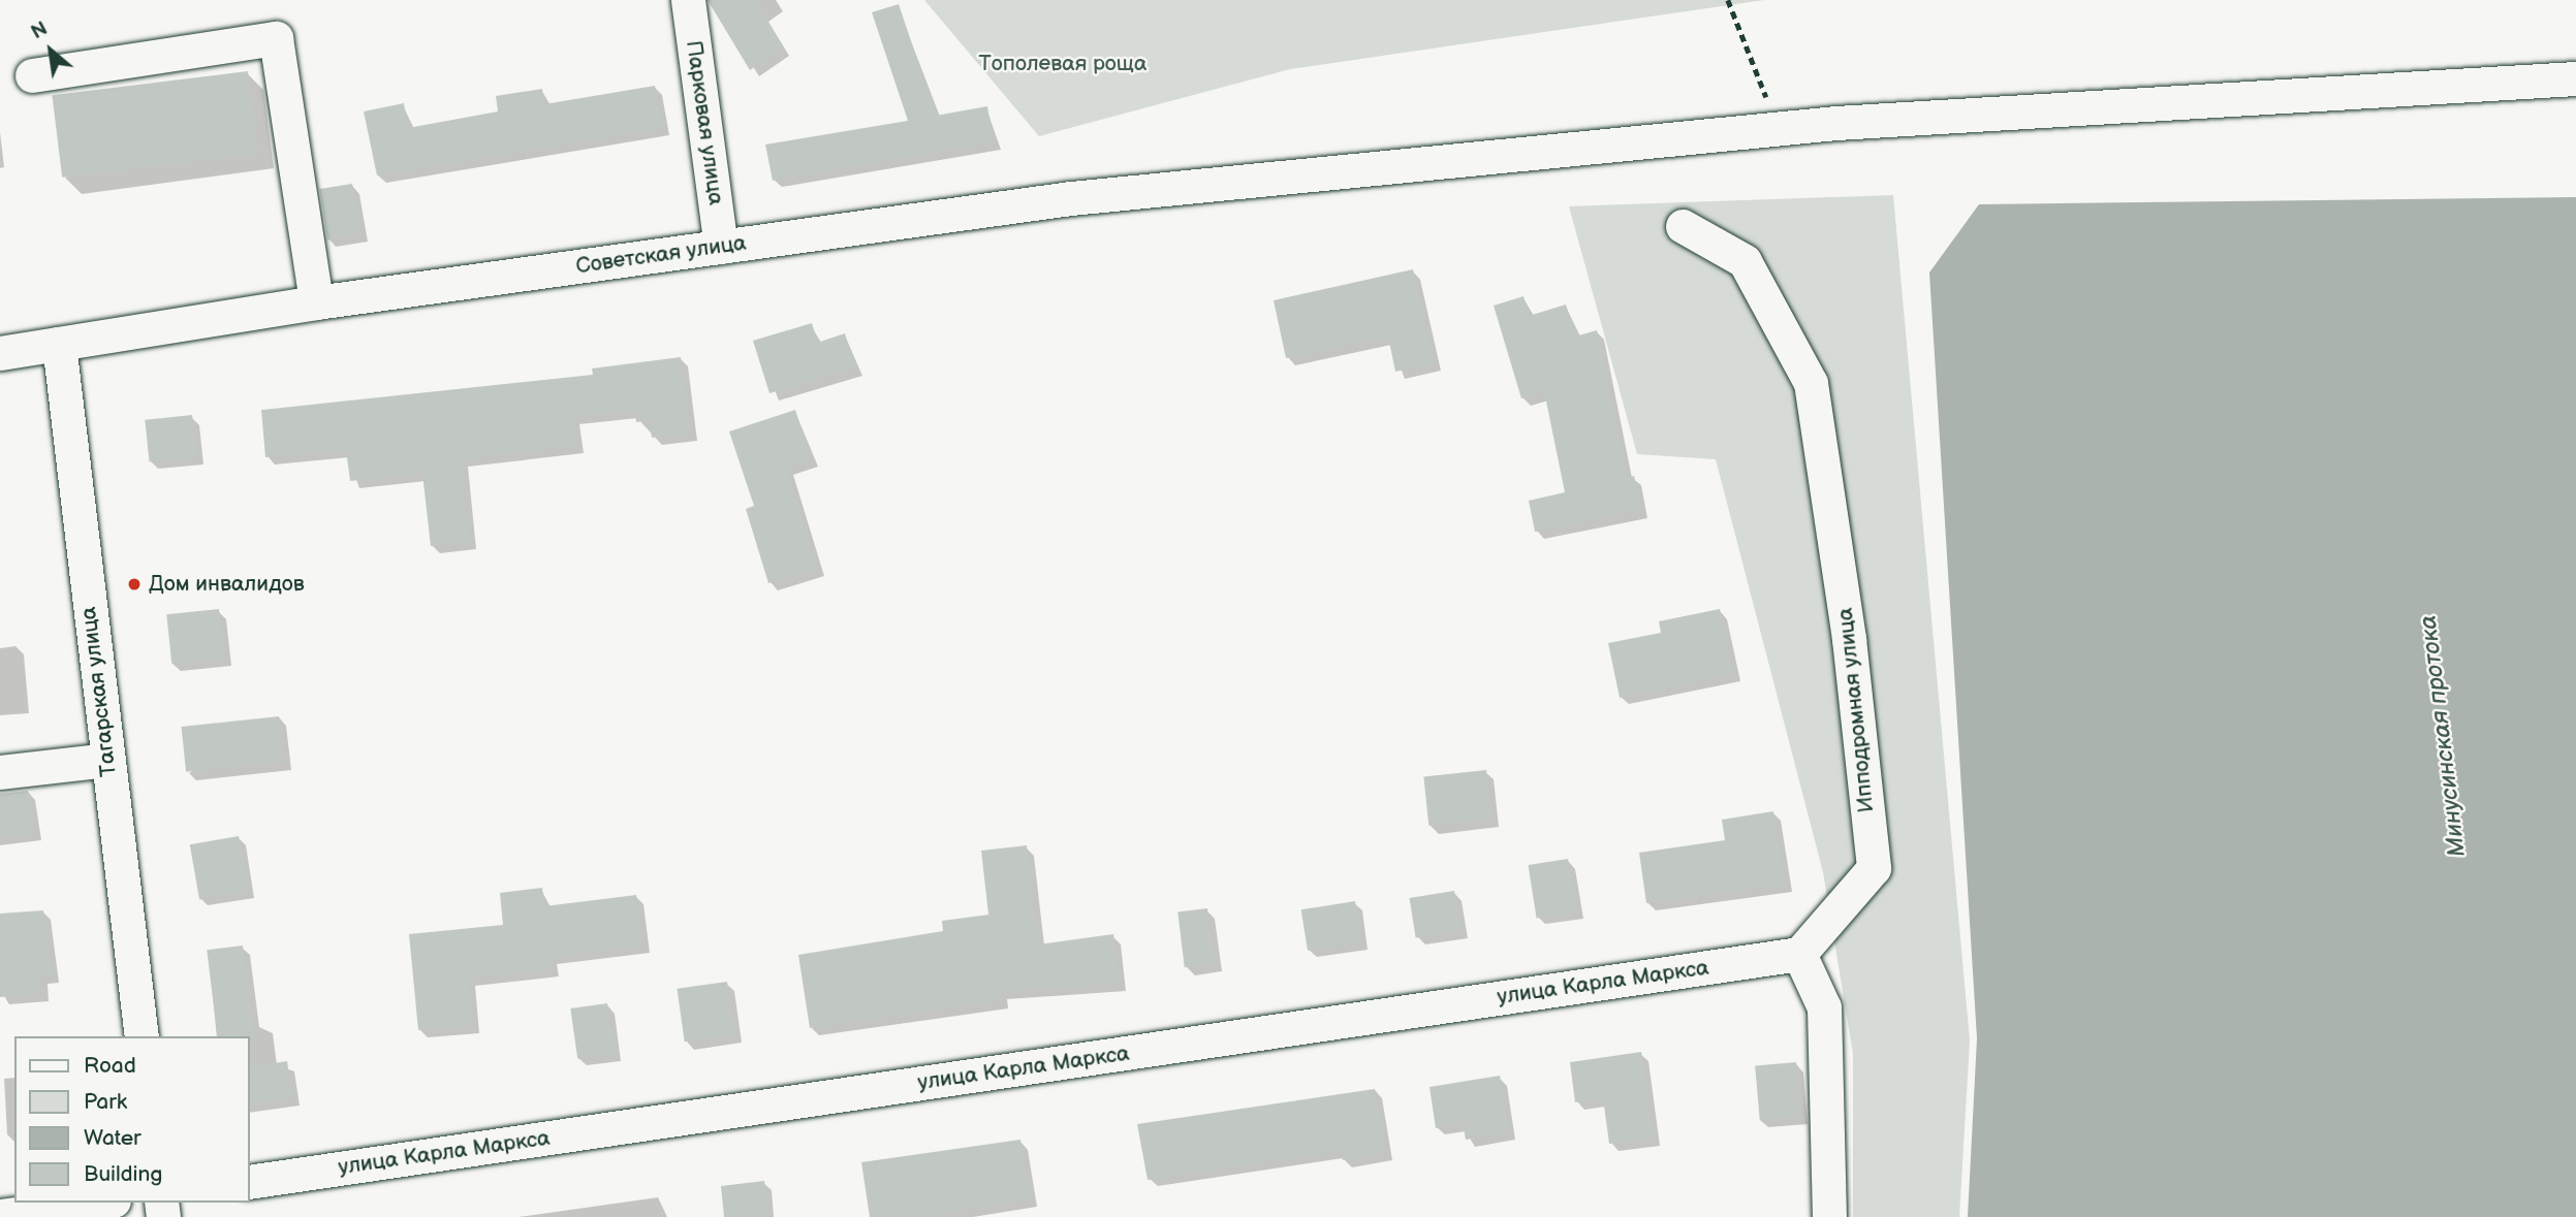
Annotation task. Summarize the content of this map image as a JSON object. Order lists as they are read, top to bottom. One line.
{"streets":{"street":["Парковая улица","Советская улица","Тагарская улица","Ипподромная улица","улица Карла Маркса"]},"crossings":[["Парковая улица","Советская улица"],["Советская улица","Тагарская улица"],["Ипподромная улица","улица Карла Маркса"]],"water":["Минусинская протока"],"parks":["Тополевая роща"],"places":["Дом инвалидов"],"legend":["Road","Park","Water","Building"],"north":"top left"}
